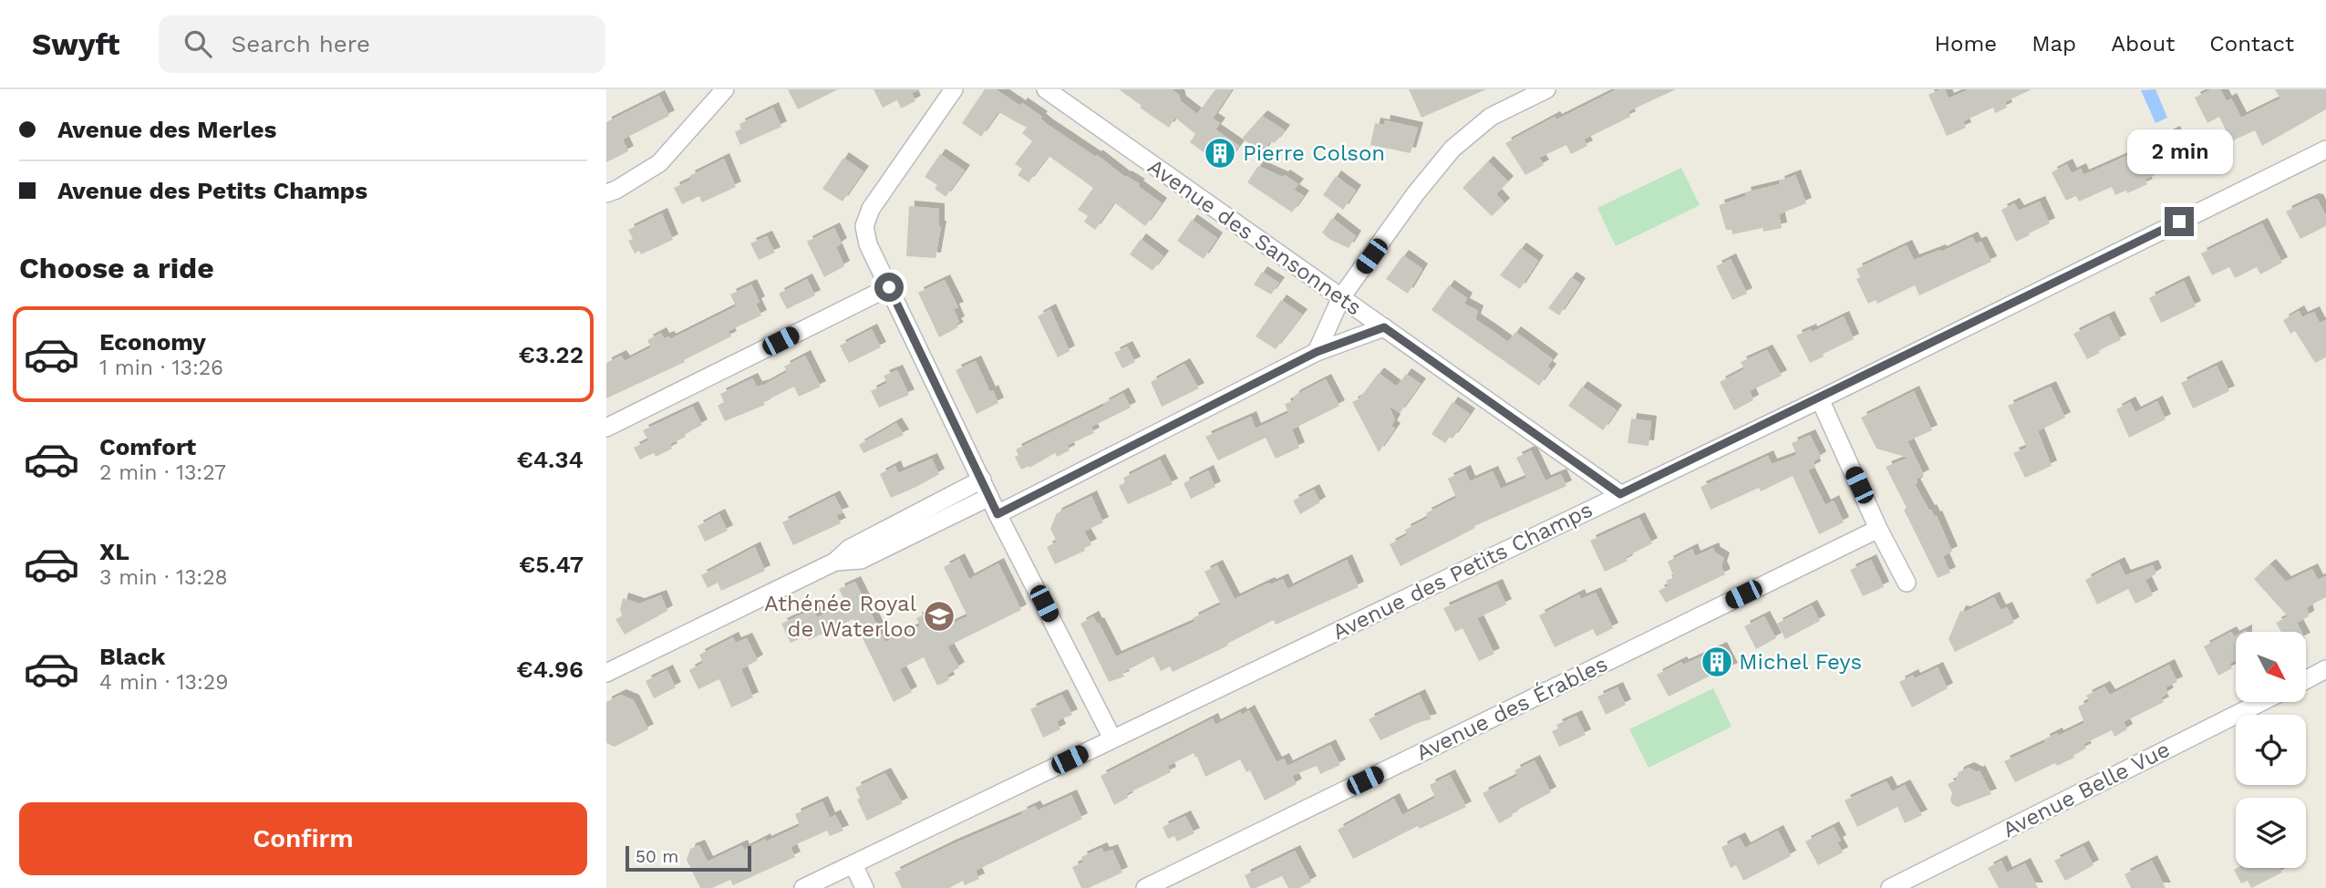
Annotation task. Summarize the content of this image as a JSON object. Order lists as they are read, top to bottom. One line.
{"streets":{"street":["Avenue des Sansonnets","Avenue des Petits Champs","Avenue des Érables","Avenue Belle Vue"]},"crossings":[["Avenue des Sansonnets","Avenue des Petits Champs"]],"places":{"building":["Pierre Colson","Michel Feys"],"school or university":["Athénée Royal de Waterloo"]},"scale_bar":"50 m","north":"bottom right","page":{"header":"Swyft","search":"Search here","nav":["Home","Map","About","Contact"],"banner":["Avenue des Merles","Avenue des Petits Champs"],"bubble":"2 min","heading":"Choose a ride","list":[{"name":"Economy","note":"1 min · 13:26","value":"€3.22"},{"name":"Comfort","note":"2 min · 13:27","value":"€4.34"},{"name":"XL","note":"3 min · 13:28","value":"€5.47"},{"name":"Black","note":"4 min · 13:29","value":"€4.96"}],"buttons":"Confirm","scale":"50 m"}}
